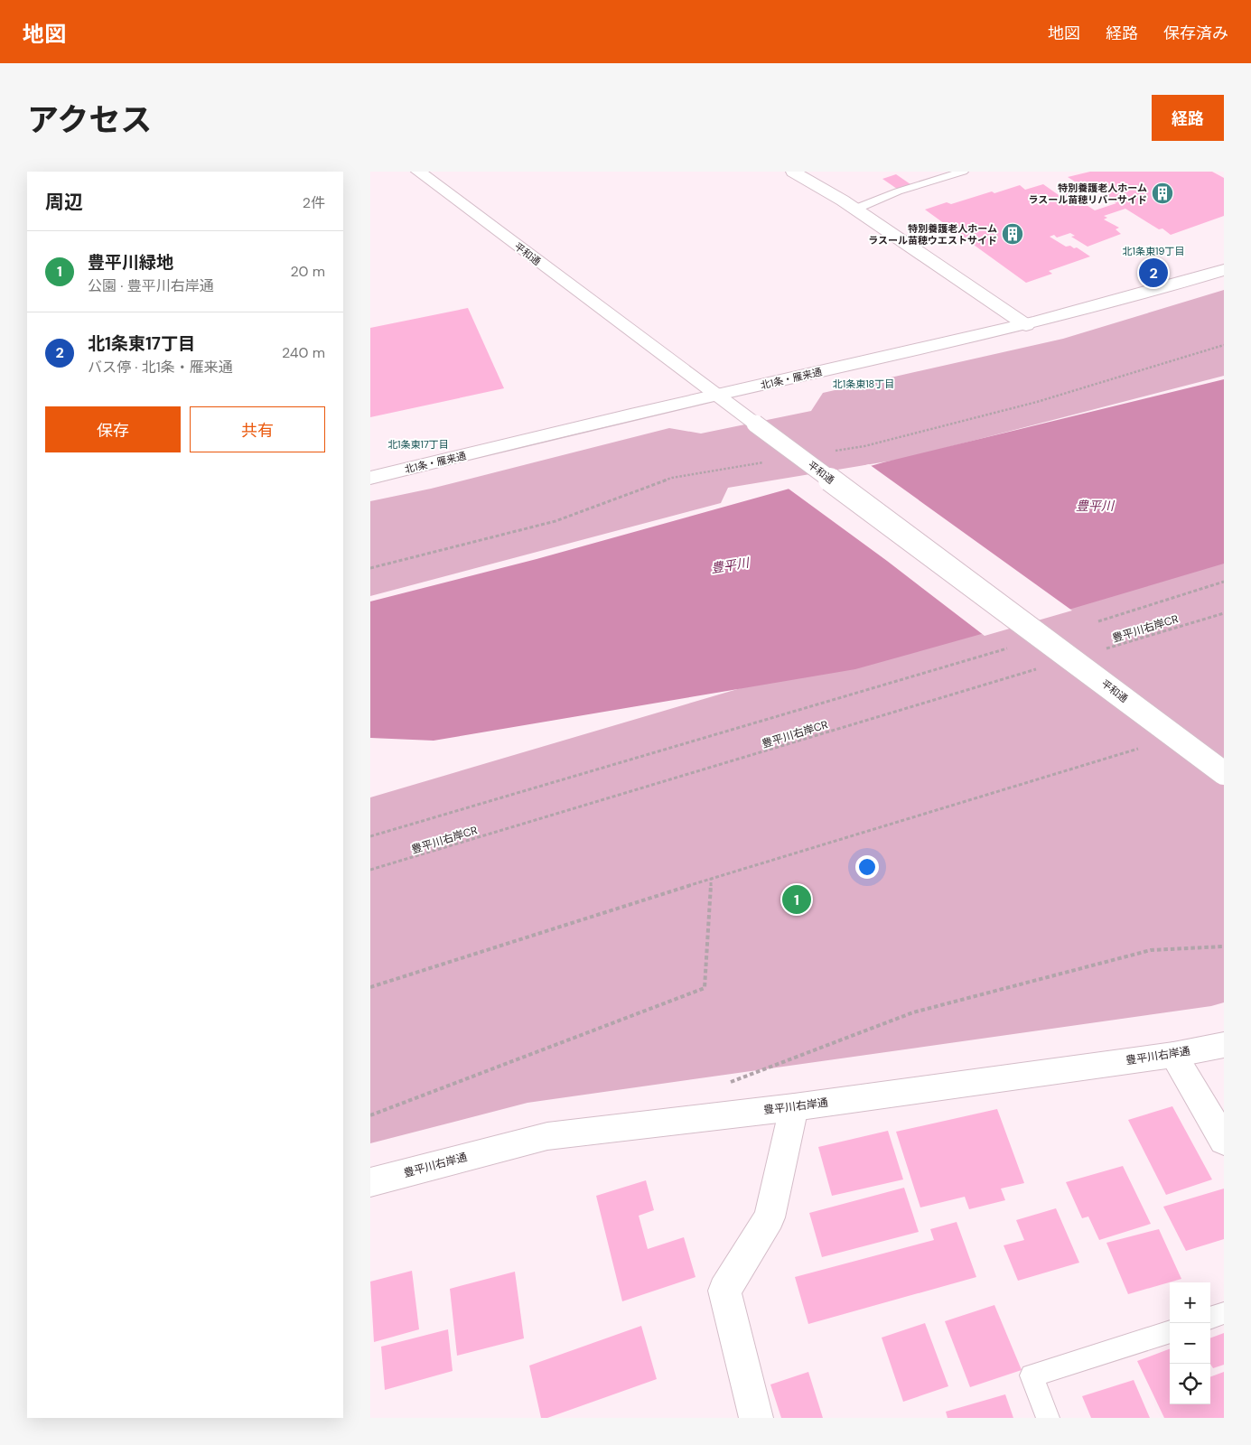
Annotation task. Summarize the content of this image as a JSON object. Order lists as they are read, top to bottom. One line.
{"streets":{"main road":["平和通","北1条・雁来通","豊平川右岸通"],"path":["豊平川右岸CR"]},"crossings":[["平和通","北1条・雁来通"]],"districts":["北1条東19丁目","北1条東18丁目","北1条東17丁目"],"water":["豊平川"],"places":{"building":["特別養護老人ホーム ラスール苗穂リバーサイド","特別養護老人ホーム ラスール苗穂ウエストサイド"]},"page":{"header":"地図","nav":["地図","経路","保存済み"],"title":"アクセス","buttons":["経路",["保存","共有"]],"heading":["周辺","2件"],"list":[{"mark":"1","name":"豊平川緑地","note":"公園 · 豊平川右岸通","value":"20 m"},{"mark":"2","name":"北1条東17丁目","note":"バス停 · 北1条・雁来通","value":"240 m"}],"pins":["2","1"],"map_buttons":["+","−"]}}
